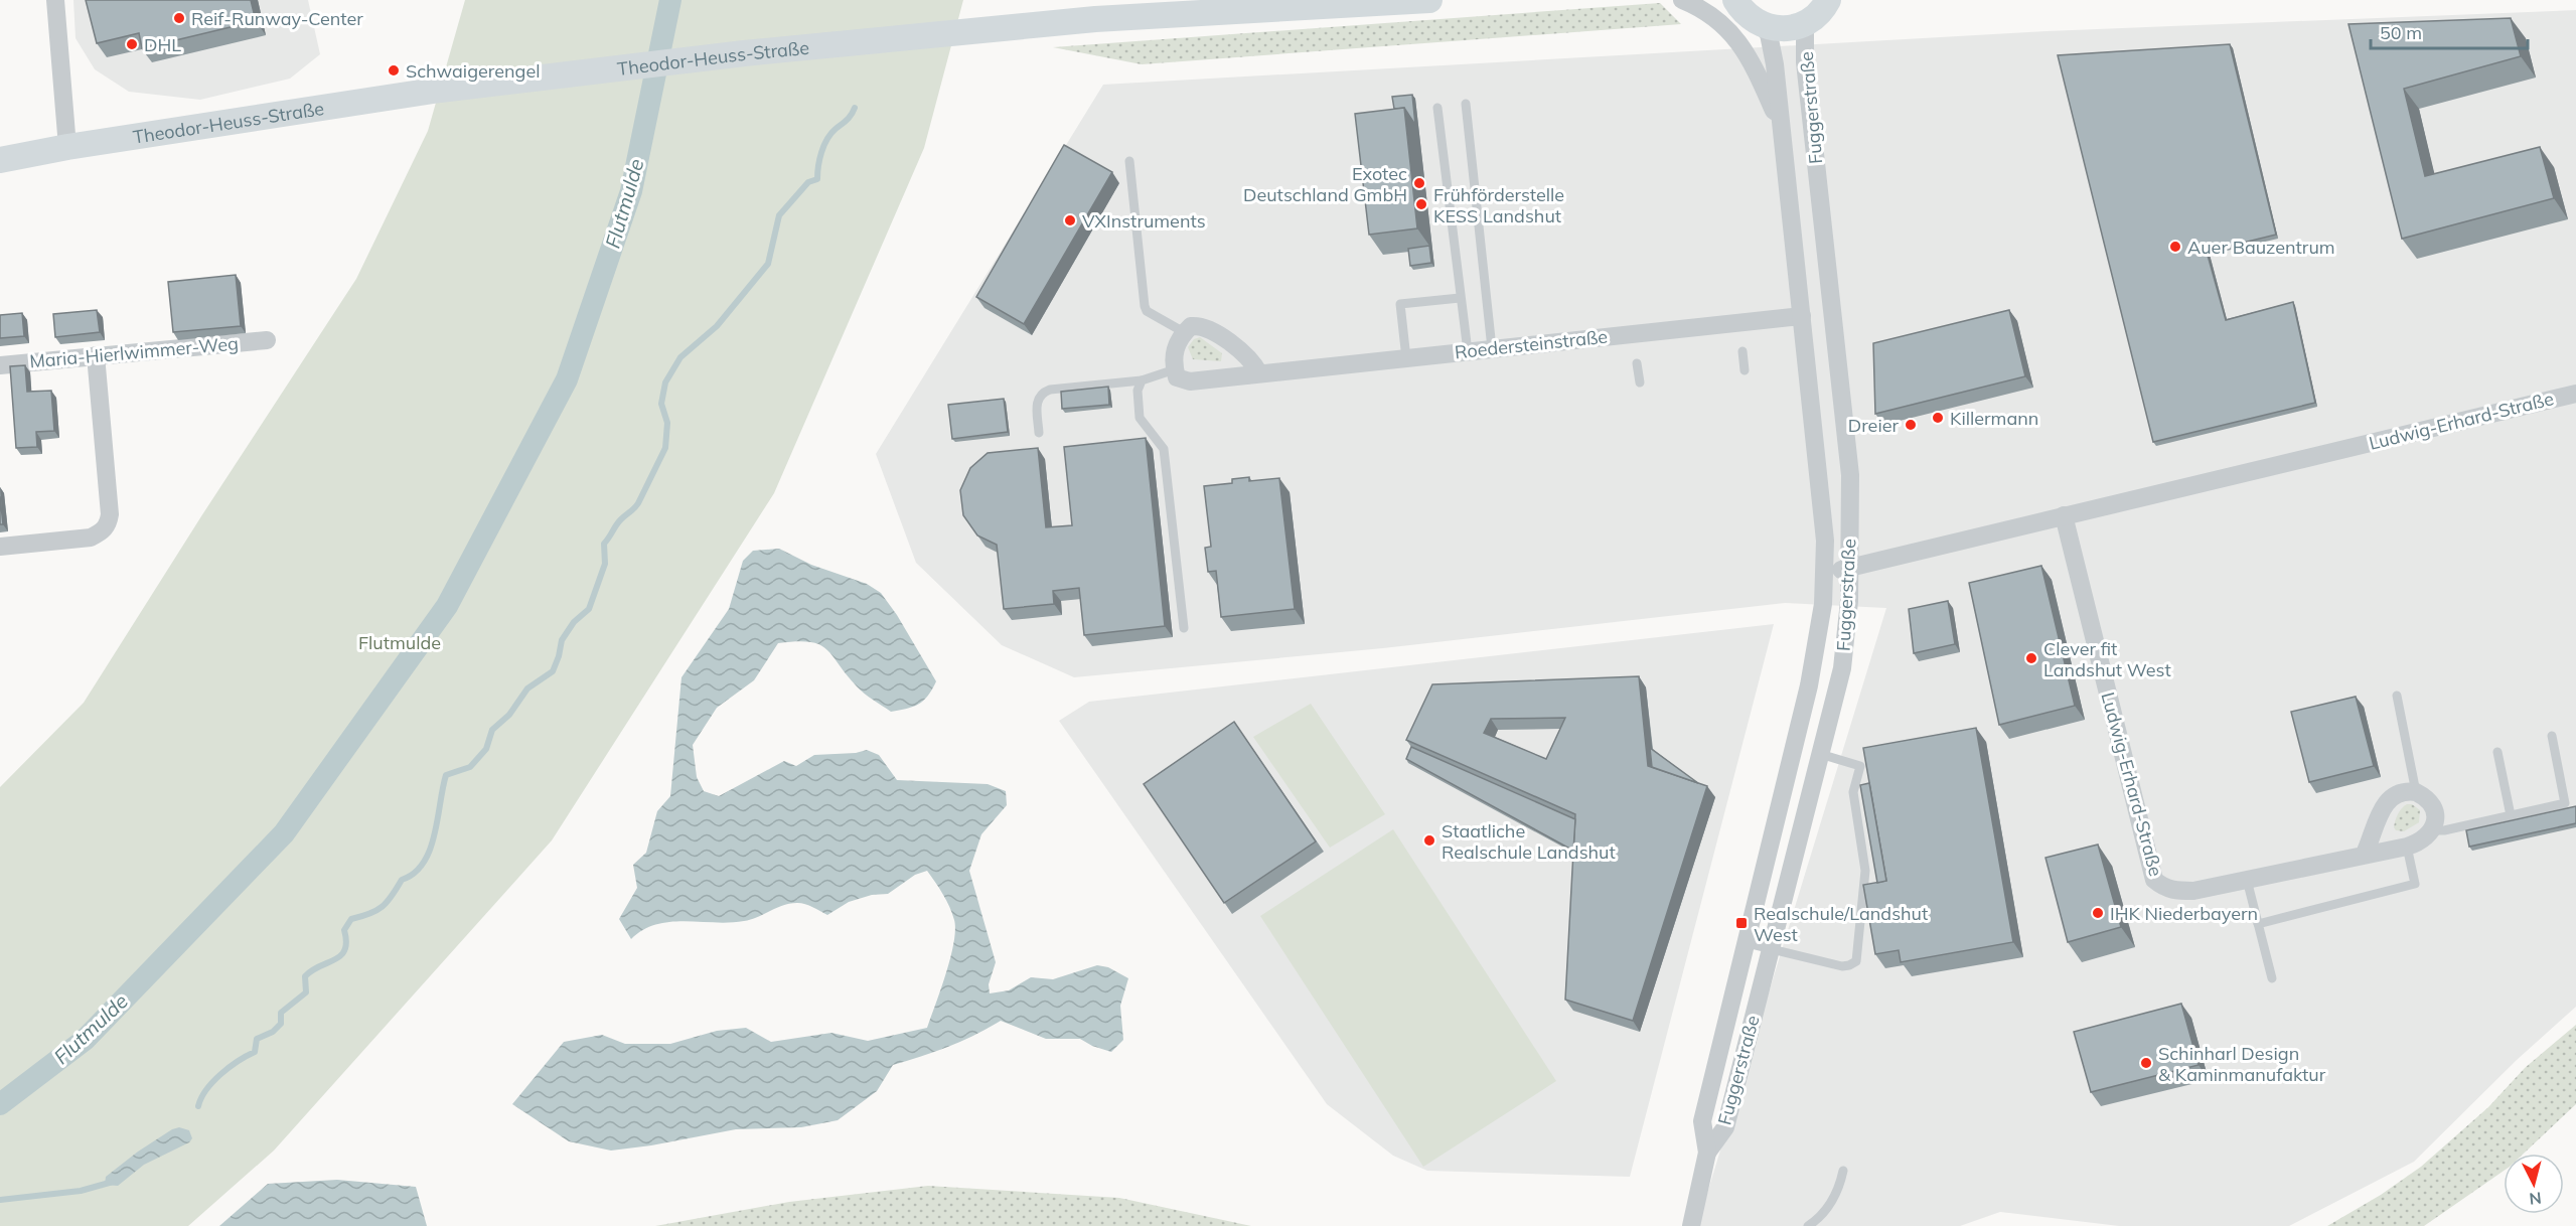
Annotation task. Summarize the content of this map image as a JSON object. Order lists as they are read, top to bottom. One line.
{"streets":{"main road":["Theodor-Heuss-Straße"],"street":["Fuggerstraße","Roedersteinstraße","Maria-Hierlwimmer-Weg","Ludwig-Erhard-Straße"]},"crossings":[["Fuggerstraße","Roedersteinstraße"],["Fuggerstraße","Ludwig-Erhard-Straße"]],"water":["Flutmulde"],"parks":["Flutmulde"],"places":{"other":["Reif-Runway-Center","DHL","Schwaigerengel","Exotec Deutschland GmbH","Frühförderstelle KESS Landshut","VXInstruments","Auer Bauzentrum","Killermann","Dreier","Clever fit Landshut West","Staatliche Realschule Landshut","IHK Niederbayern","Schinharl Design & Kaminmanufaktur"],"transit":["Realschule/Landshut West"]},"scale_bar":"50 m","north":"bottom"}
